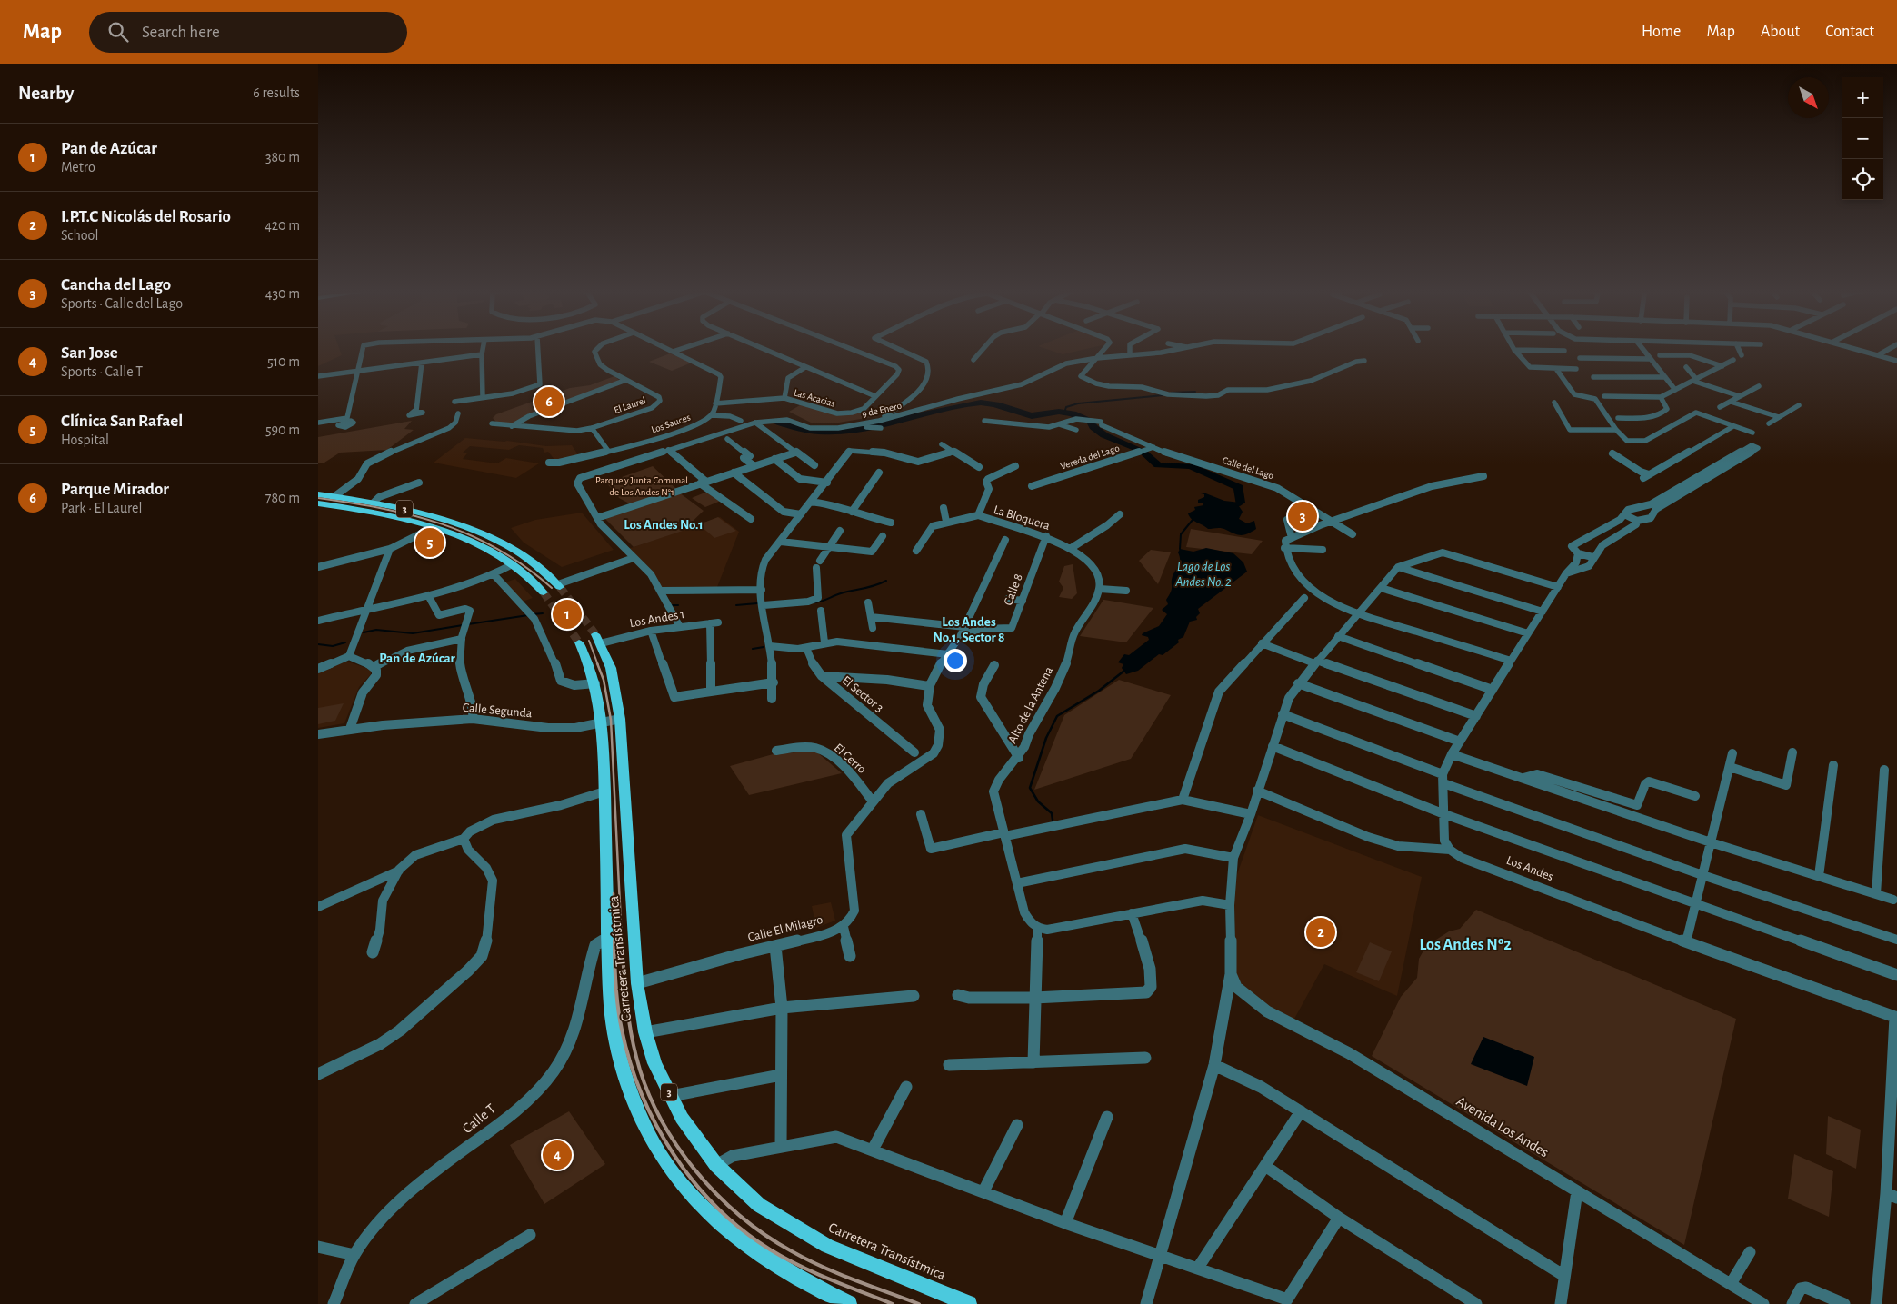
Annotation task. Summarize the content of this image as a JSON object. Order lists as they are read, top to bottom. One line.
{"streets":{"main road":["3","Carretera Transístmica"],"street":["Las Acacias","El Laurel","9 de Enero","Los Sauces","Vereda del Lago","Calle del Lago","La Bloquera","Calle 8","Los Andes 1","El Sector 3","Alto de la Antena","Calle Segunda","El Cerro","Los Andes","Calle El Milagro","Calle T","Avenida Los Andes"]},"crossings":[["Vereda del Lago","Calle del Lago"],["La Bloquera","Calle 8"],["Los Andes 1","Carretera Transístmica"],["Calle Segunda","Carretera Transístmica"],["Calle El Milagro","Carretera Transístmica"],["Carretera Transístmica","Calle T"]],"districts":["Los Andes No.1","Los Andes No.1, Sector 8","Pan de Azúcar","Los Andes Nº2"],"water":["Lago de Los Andes No. 2"],"parks":["Parque y Junta Comunal de Los Andes N°1"],"north":"bottom right","page":{"header":"Map","search":"Search here","nav":["Home","Map","About","Contact"],"heading":["Nearby","6 results"],"map_buttons":["+","−"],"list":[{"mark":"1","name":"Pan de Azúcar","note":"Metro","value":"380 m"},{"mark":"2","name":"I.P.T.C Nicolás del Rosario","note":"School","value":"420 m"},{"mark":"3","name":"Cancha del Lago","note":"Sports · Calle del Lago","value":"430 m"},{"mark":"4","name":"San Jose","note":"Sports · Calle T","value":"510 m"},{"mark":"5","name":"Clínica San Rafael","note":"Hospital","value":"590 m"},{"mark":"6","name":"Parque Mirador","note":"Park · El Laurel","value":"780 m"}],"pins":["6","3","5","1","2","4"]}}
